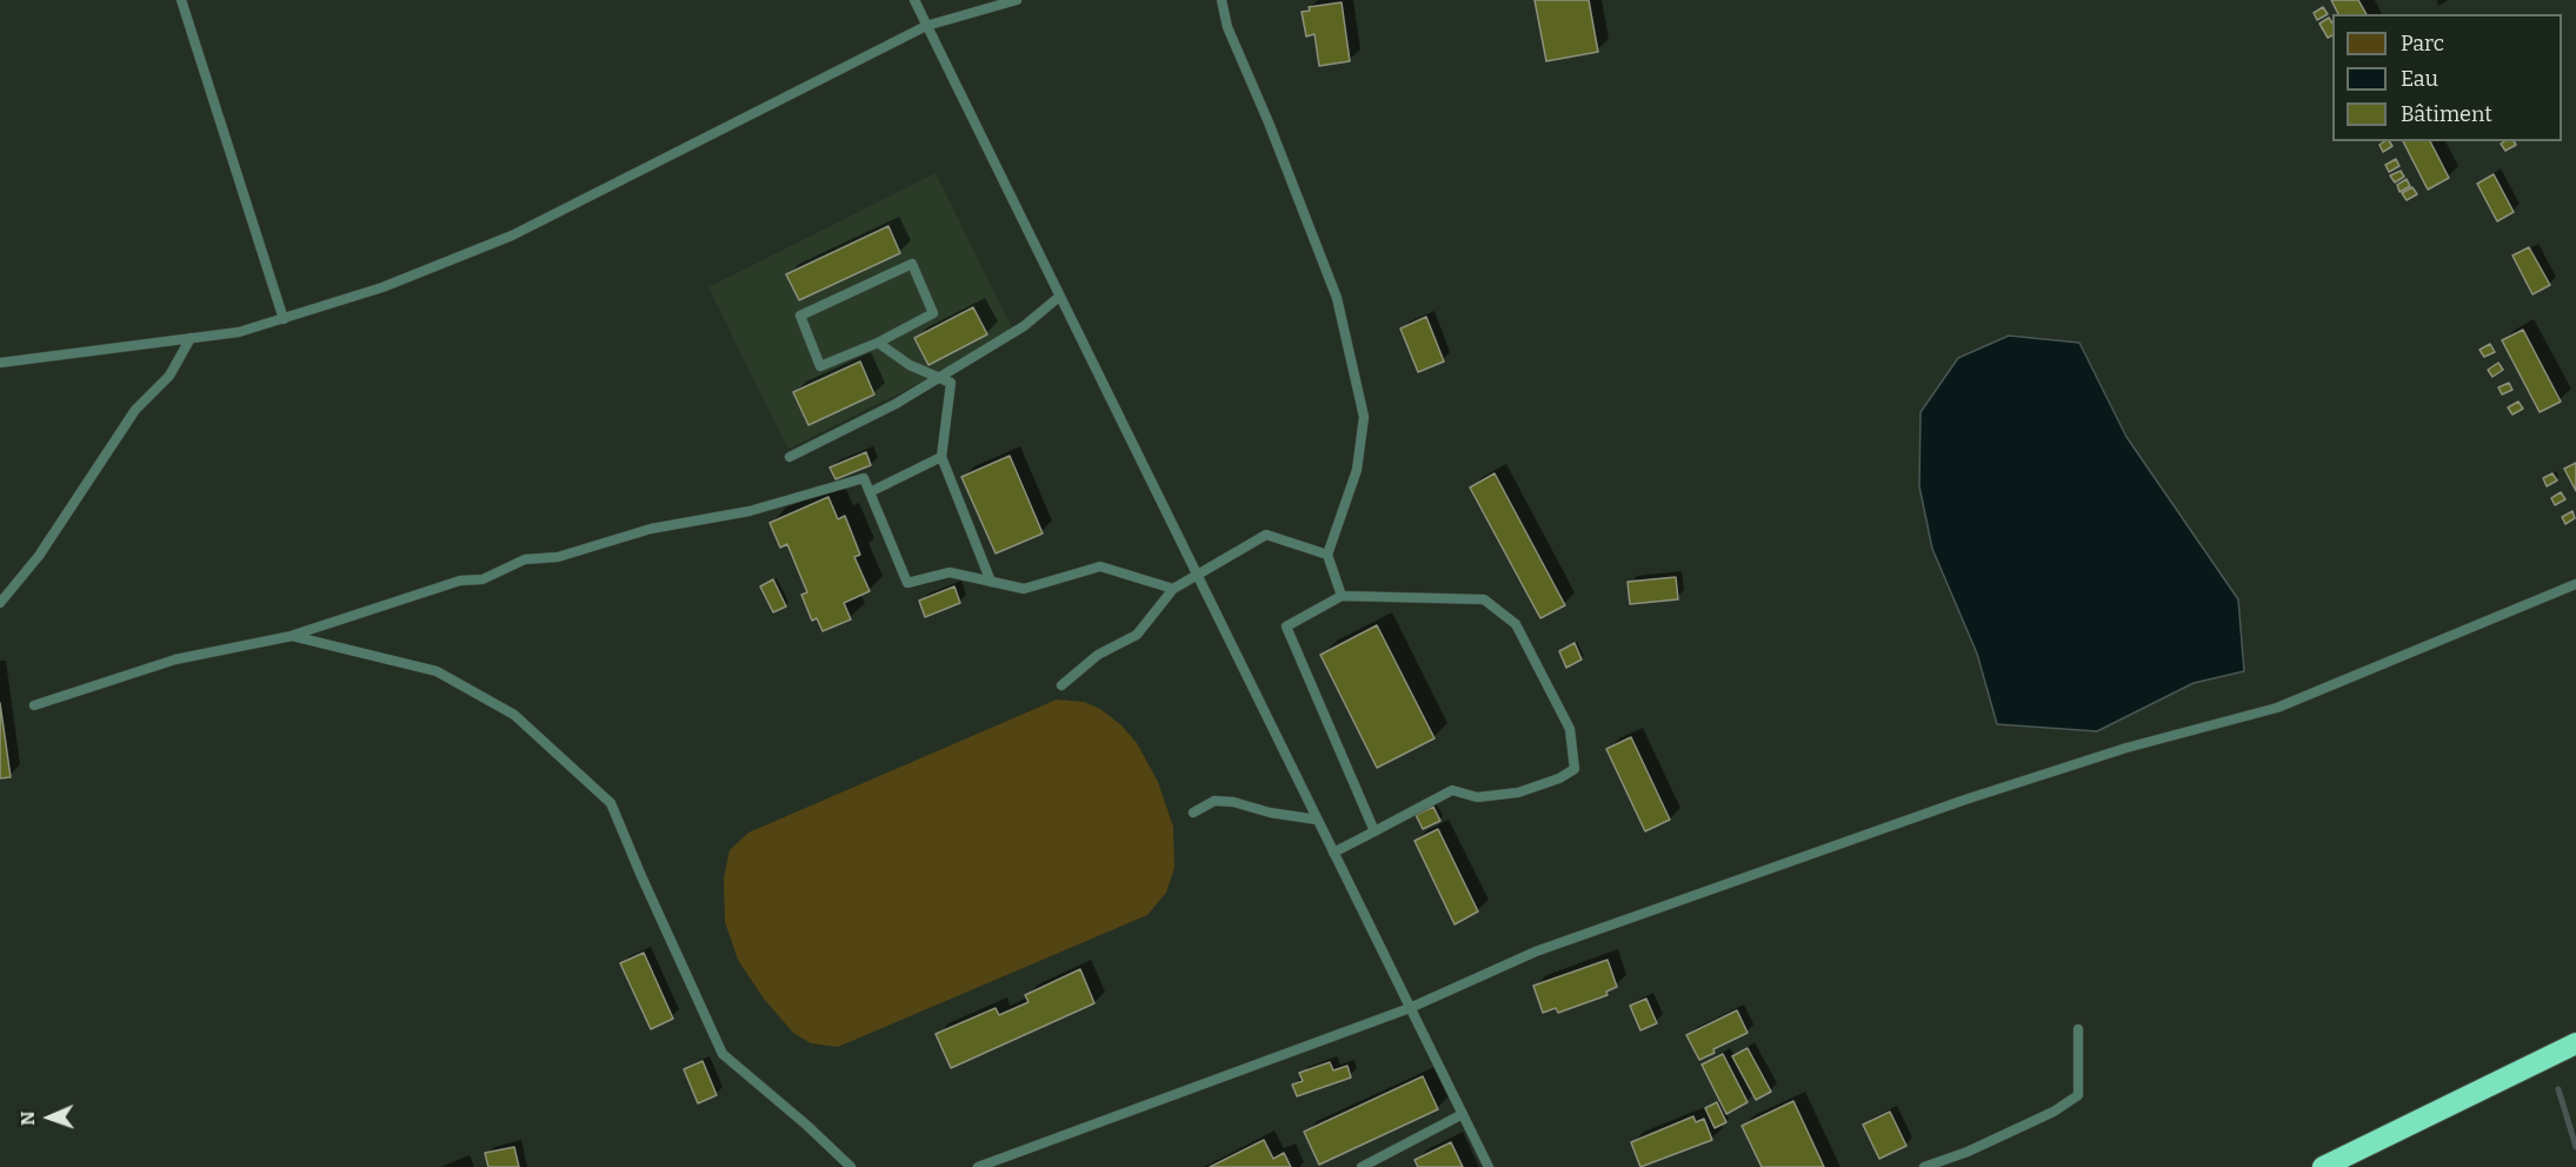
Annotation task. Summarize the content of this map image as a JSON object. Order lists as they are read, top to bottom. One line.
{"legend":["Parc","Eau","Bâtiment"],"north":"left"}
